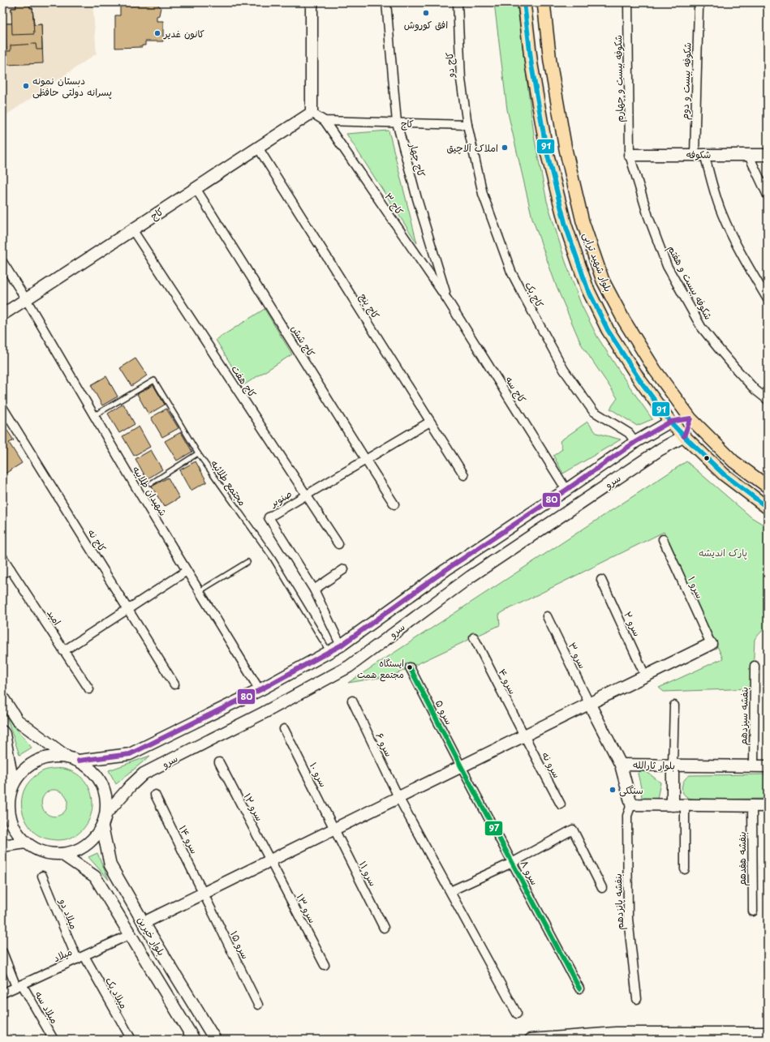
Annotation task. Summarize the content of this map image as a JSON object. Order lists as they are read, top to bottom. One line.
{"streets":{"main road":["کاج","شکوفه","بلوار شهید ترابی","سرو","بلوار ثارالله","بلوار خیرین"],"street":["کاج دو","شکوفه بیست و چهارم","شکوفه بیست و دوم","کاج چهار","کاج ۳","شکوفه بیست و هفتم","کاج یک","کاج پنج","کاج شش","کاج هفت","کاج سه","شهیدان طلاییه","صنوبر","کاج نه","سرو ۱","امید","سرو ۲","سرو ۳","سرو ۴","سرو ۵","بنفشه سیزدهم","سرو ۶","سرو نه","سرو ۱۰","سرو ۱۲","سرو ۱۴","بنفشه هفدهم","سرو ۸","سرو ۱۱","بنفشه پانزدهم","سرو ۱۳","میلاد دو","سرو ۱۵","میلاد","میلاد یک","میلاد سه"],"lane":["مجتمع طلائیه"]},"crossings":[["کاج دو","کاج"],["کاج دو","کاج یک"],["شکوفه بیست و چهارم","شکوفه"],["شکوفه بیست و چهارم","شکوفه بیست و هفتم"],["شکوفه بیست و دوم","شکوفه"],["کاج","کاج چهار"],["کاج","کاج ۳"],["کاج","کاج یک"],["کاج","کاج پنج"],["کاج","کاج شش"],["کاج","کاج هفت"],["کاج","شهیدان طلاییه"],["شکوفه","شکوفه بیست و هفتم"],["کاج چهار","کاج ۳"],["کاج چهار","کاج سه"],["کاج ۳","کاج سه"],["بلوار شهید ترابی","سرو"],["کاج پنج","صنوبر"],["کاج شش","صنوبر"],["کاج هفت","صنوبر"],["سرو","بلوار خیرین"],["مجتمع طلائیه","شهیدان طلاییه"],["سرو ۴","سرو نه"],["سرو ۵","سرو ۸"],["بنفشه سیزدهم","بلوار ثارالله"],["بلوار ثارالله","بنفشه پانزدهم"],["سرو ۱۰","سرو ۱۱"],["سرو ۱۲","سرو ۱۳"],["سرو ۱۴","سرو ۱۵"],["میلاد دو","میلاد"],["میلاد دو","میلاد یک"],["بلوار خیرین","میلاد"],["میلاد","میلاد یک"],["میلاد","میلاد سه"]],"parks":["پارک اندیشه"],"places":["افق کوروش","کانون غدیر","دبستان نمونه پسرانه دولتی حافظی","املاک آلاچیق","ایستگاه مجتمع همت","سنگکی"],"lines":["transit line 91","transit line 80","transit line 97"]}
